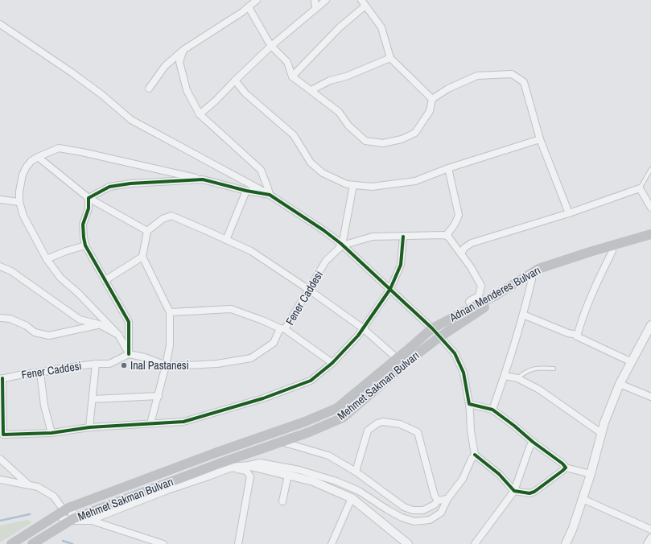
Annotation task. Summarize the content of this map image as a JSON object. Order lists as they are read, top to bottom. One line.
{"streets":{"main road":["Adnan Menderes Bulvarı","Mehmet Sakman Bulvarı"],"street":["Fener Caddesi"]},"crossings":[["Adnan Menderes Bulvarı","Mehmet Sakman Bulvarı"]],"places":["Inal Pastanesi"]}
